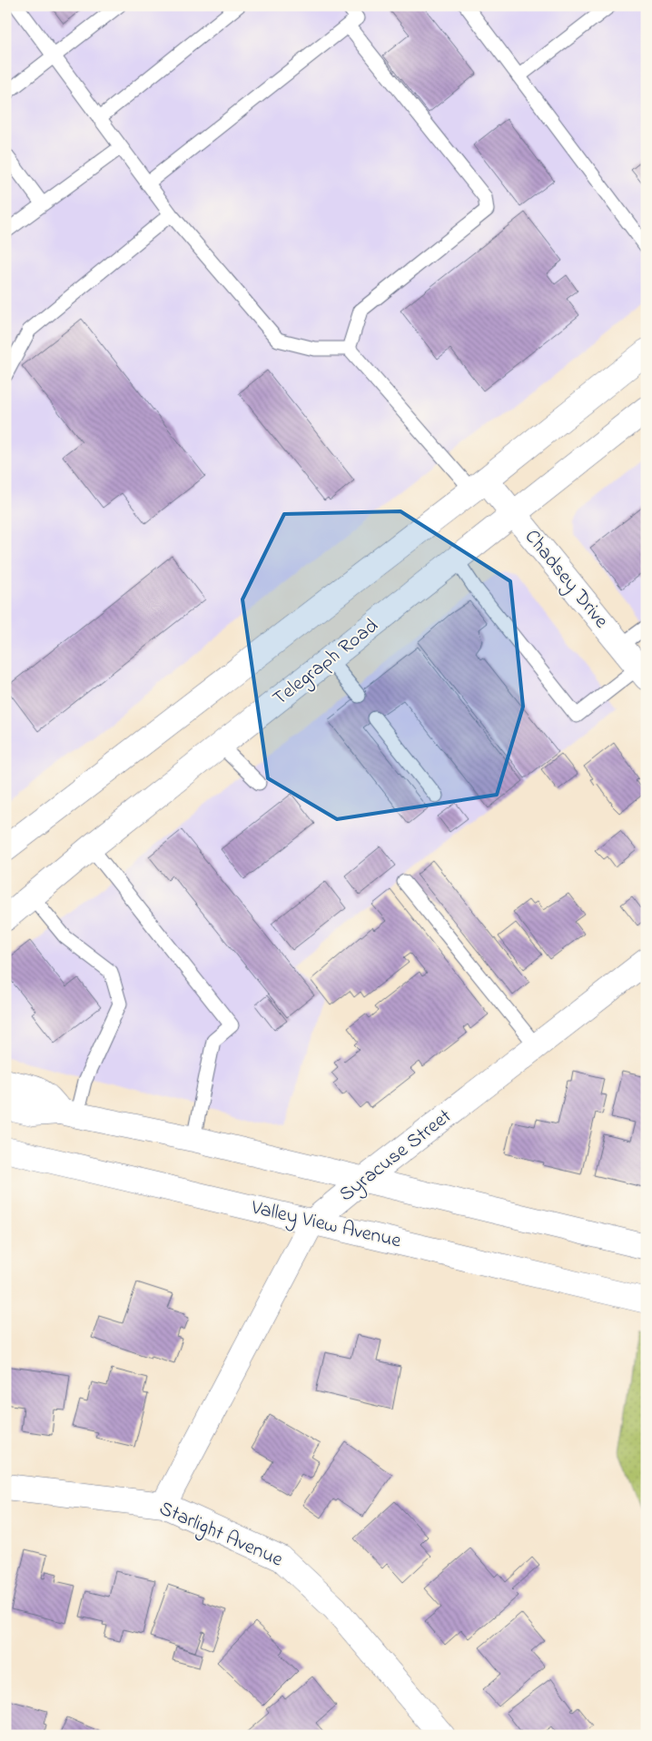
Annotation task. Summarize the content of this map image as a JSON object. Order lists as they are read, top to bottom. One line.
{"streets":{"main road":["Chadsey Drive","Telegraph Road","Syracuse Street","Valley View Avenue","Starlight Avenue"]},"crossings":[["Chadsey Drive","Telegraph Road"],["Syracuse Street","Valley View Avenue"],["Syracuse Street","Starlight Avenue"]]}
